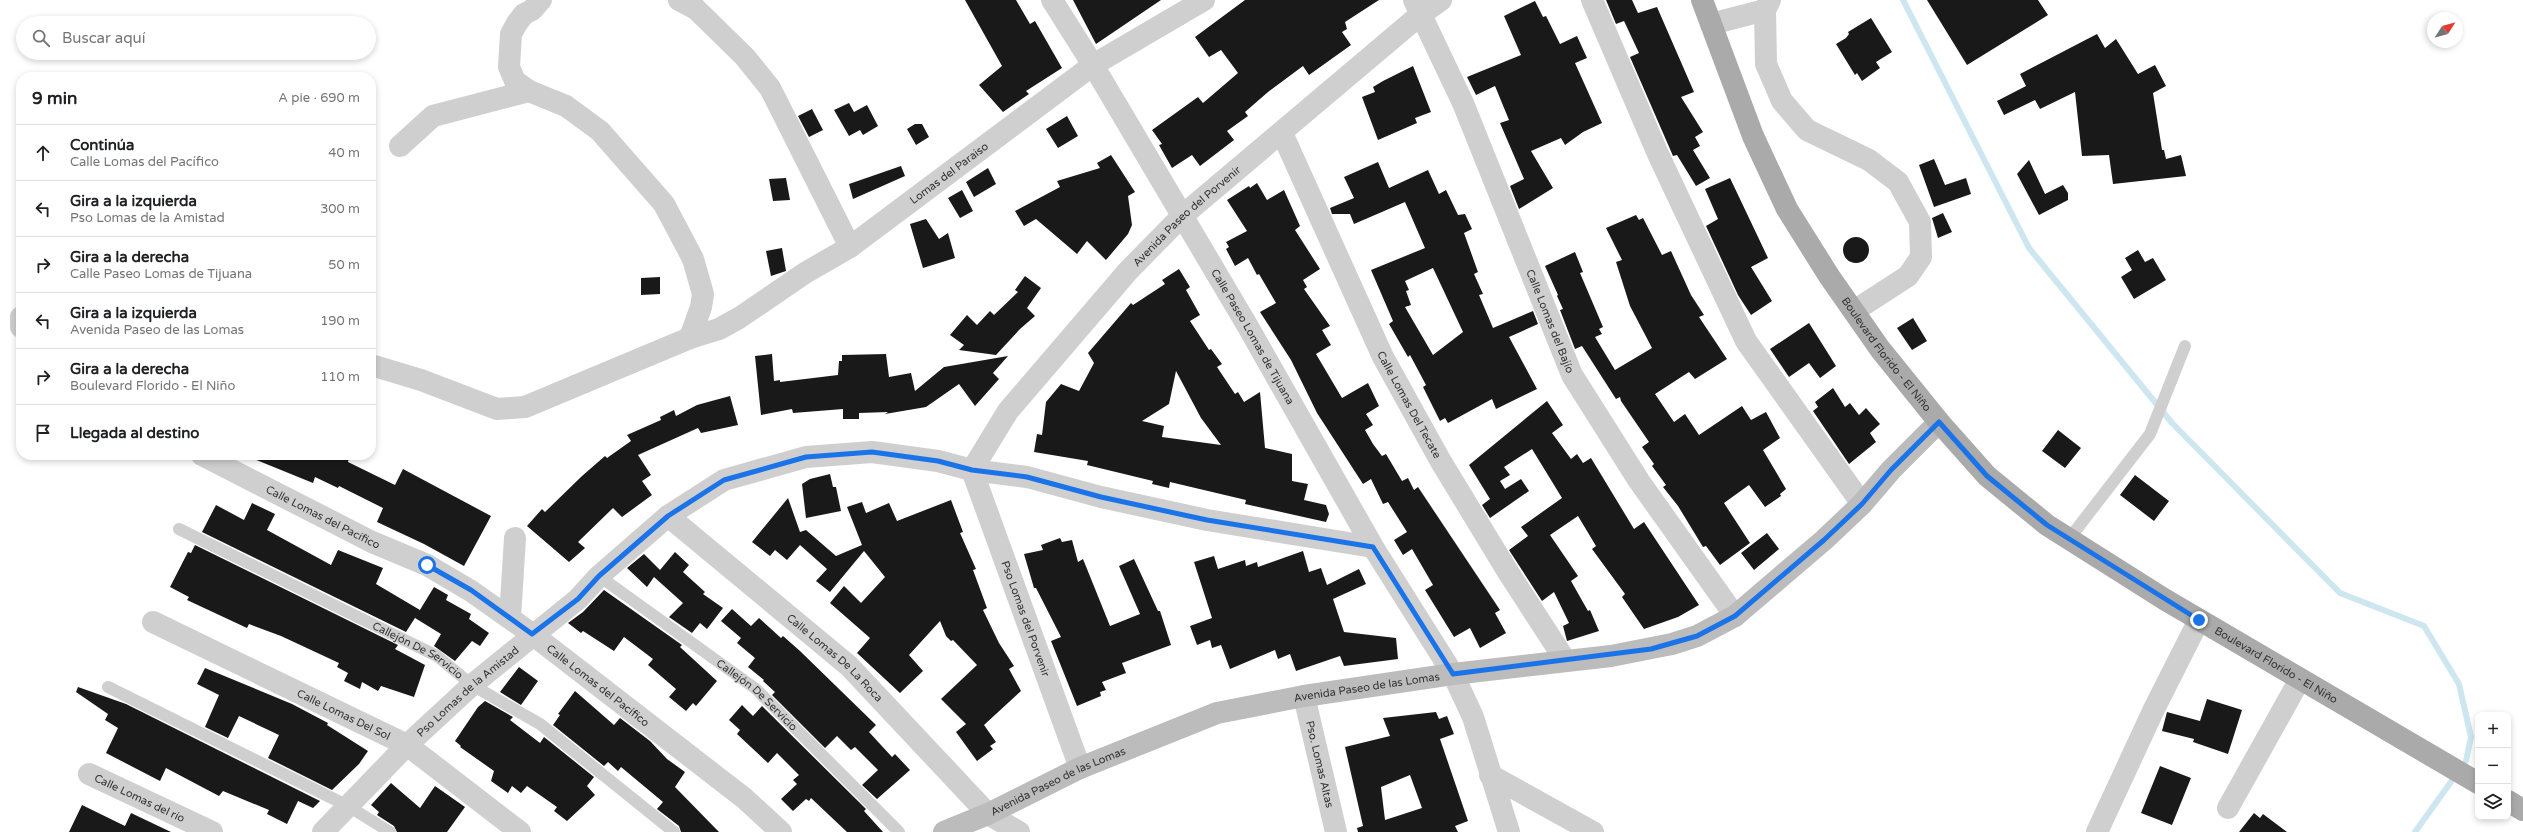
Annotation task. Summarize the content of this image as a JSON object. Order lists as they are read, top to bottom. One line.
{"streets":{"main road":["Boulevard Florido - El Niño"],"street":["Lomas del Paraiso","Avenida Paseo del Porvenir","Calle Lomas del Bajío","Calle Paseo Lomas de Tijuana","Calle Lomas Del Tecate","Calle Lomas del Pacífico","Pso Lomas del Porvenir","Calle Lomas De La Roca","Avenida Paseo de las Lomas","Pso Lomas de la Amistad","Calle Lomas Del Sol","Pso. Lomas Altas","Calle Lomas del río"],"lane":["Callejón De Servicio"]},"crossings":[["Lomas del Paraiso","Calle Paseo Lomas de Tijuana"],["Avenida Paseo del Porvenir","Calle Lomas del Bajío"],["Avenida Paseo del Porvenir","Calle Paseo Lomas de Tijuana"],["Avenida Paseo del Porvenir","Calle Lomas Del Tecate"],["Avenida Paseo del Porvenir","Pso Lomas del Porvenir"],["Avenida Paseo del Porvenir","Pso Lomas de la Amistad"],["Calle Lomas del Bajío","Avenida Paseo de las Lomas"],["Calle Paseo Lomas de Tijuana","Avenida Paseo de las Lomas"],["Calle Paseo Lomas de Tijuana","Pso Lomas de la Amistad"],["Boulevard Florido - El Niño","Avenida Paseo de las Lomas"],["Calle Lomas Del Tecate","Avenida Paseo de las Lomas"],["Calle Lomas del Pacífico","Pso Lomas de la Amistad"],["Pso Lomas del Porvenir","Avenida Paseo de las Lomas"],["Pso Lomas del Porvenir","Pso Lomas de la Amistad"],["Callejón De Servicio","Pso Lomas de la Amistad"],["Calle Lomas De La Roca","Avenida Paseo de las Lomas"],["Calle Lomas De La Roca","Pso Lomas de la Amistad"],["Avenida Paseo de las Lomas","Pso. Lomas Altas"],["Pso Lomas de la Amistad","Calle Lomas Del Sol"]],"north":"top right","page":{"search":"Buscar aquí","heading":["9 min","A pie · 690 m"],"list":[["Continúa","Calle Lomas del Pacífico","40 m"],["Gira a la izquierda","Pso Lomas de la Amistad","300 m"],["Gira a la derecha","Calle Paseo Lomas de Tijuana","50 m"],["Gira a la izquierda","Avenida Paseo de las Lomas","190 m"],["Gira a la derecha","Boulevard Florido - El Niño","110 m"],"Llegada al destino"],"map_buttons":["+","−"]}}
